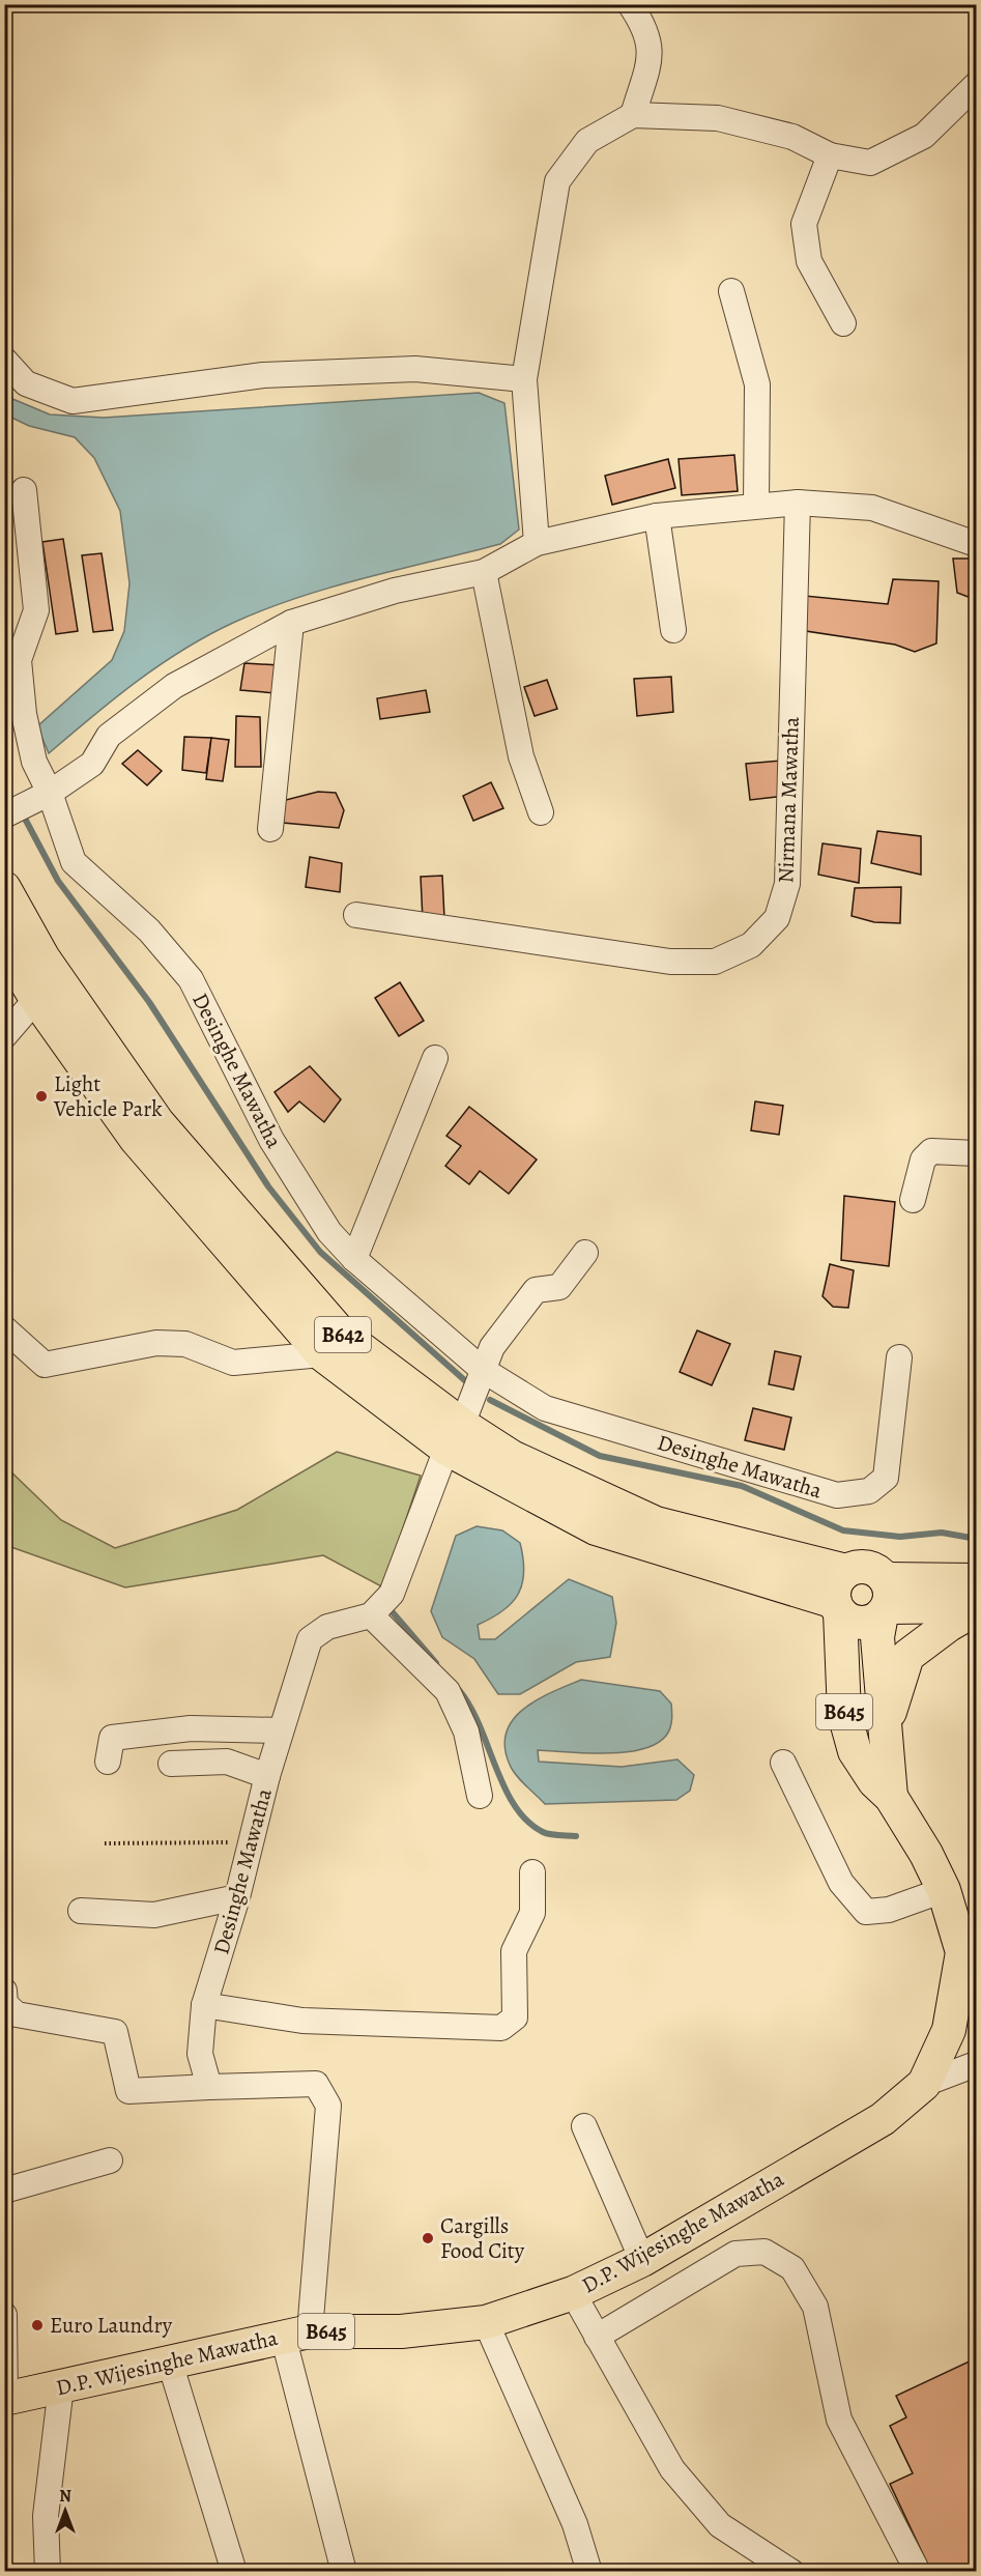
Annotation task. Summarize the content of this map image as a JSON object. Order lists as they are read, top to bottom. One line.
{"streets":{"main road":["B642","B645","D.P. Wijesinghe Mawatha"],"street":["Nirmana Mawatha","Desinghe Mawatha"]},"crossings":[["B642","D.P. Wijesinghe Mawatha"]],"places":["Light Vehicle Park","Cargills Food City","Euro Laundry"],"north":"top"}
